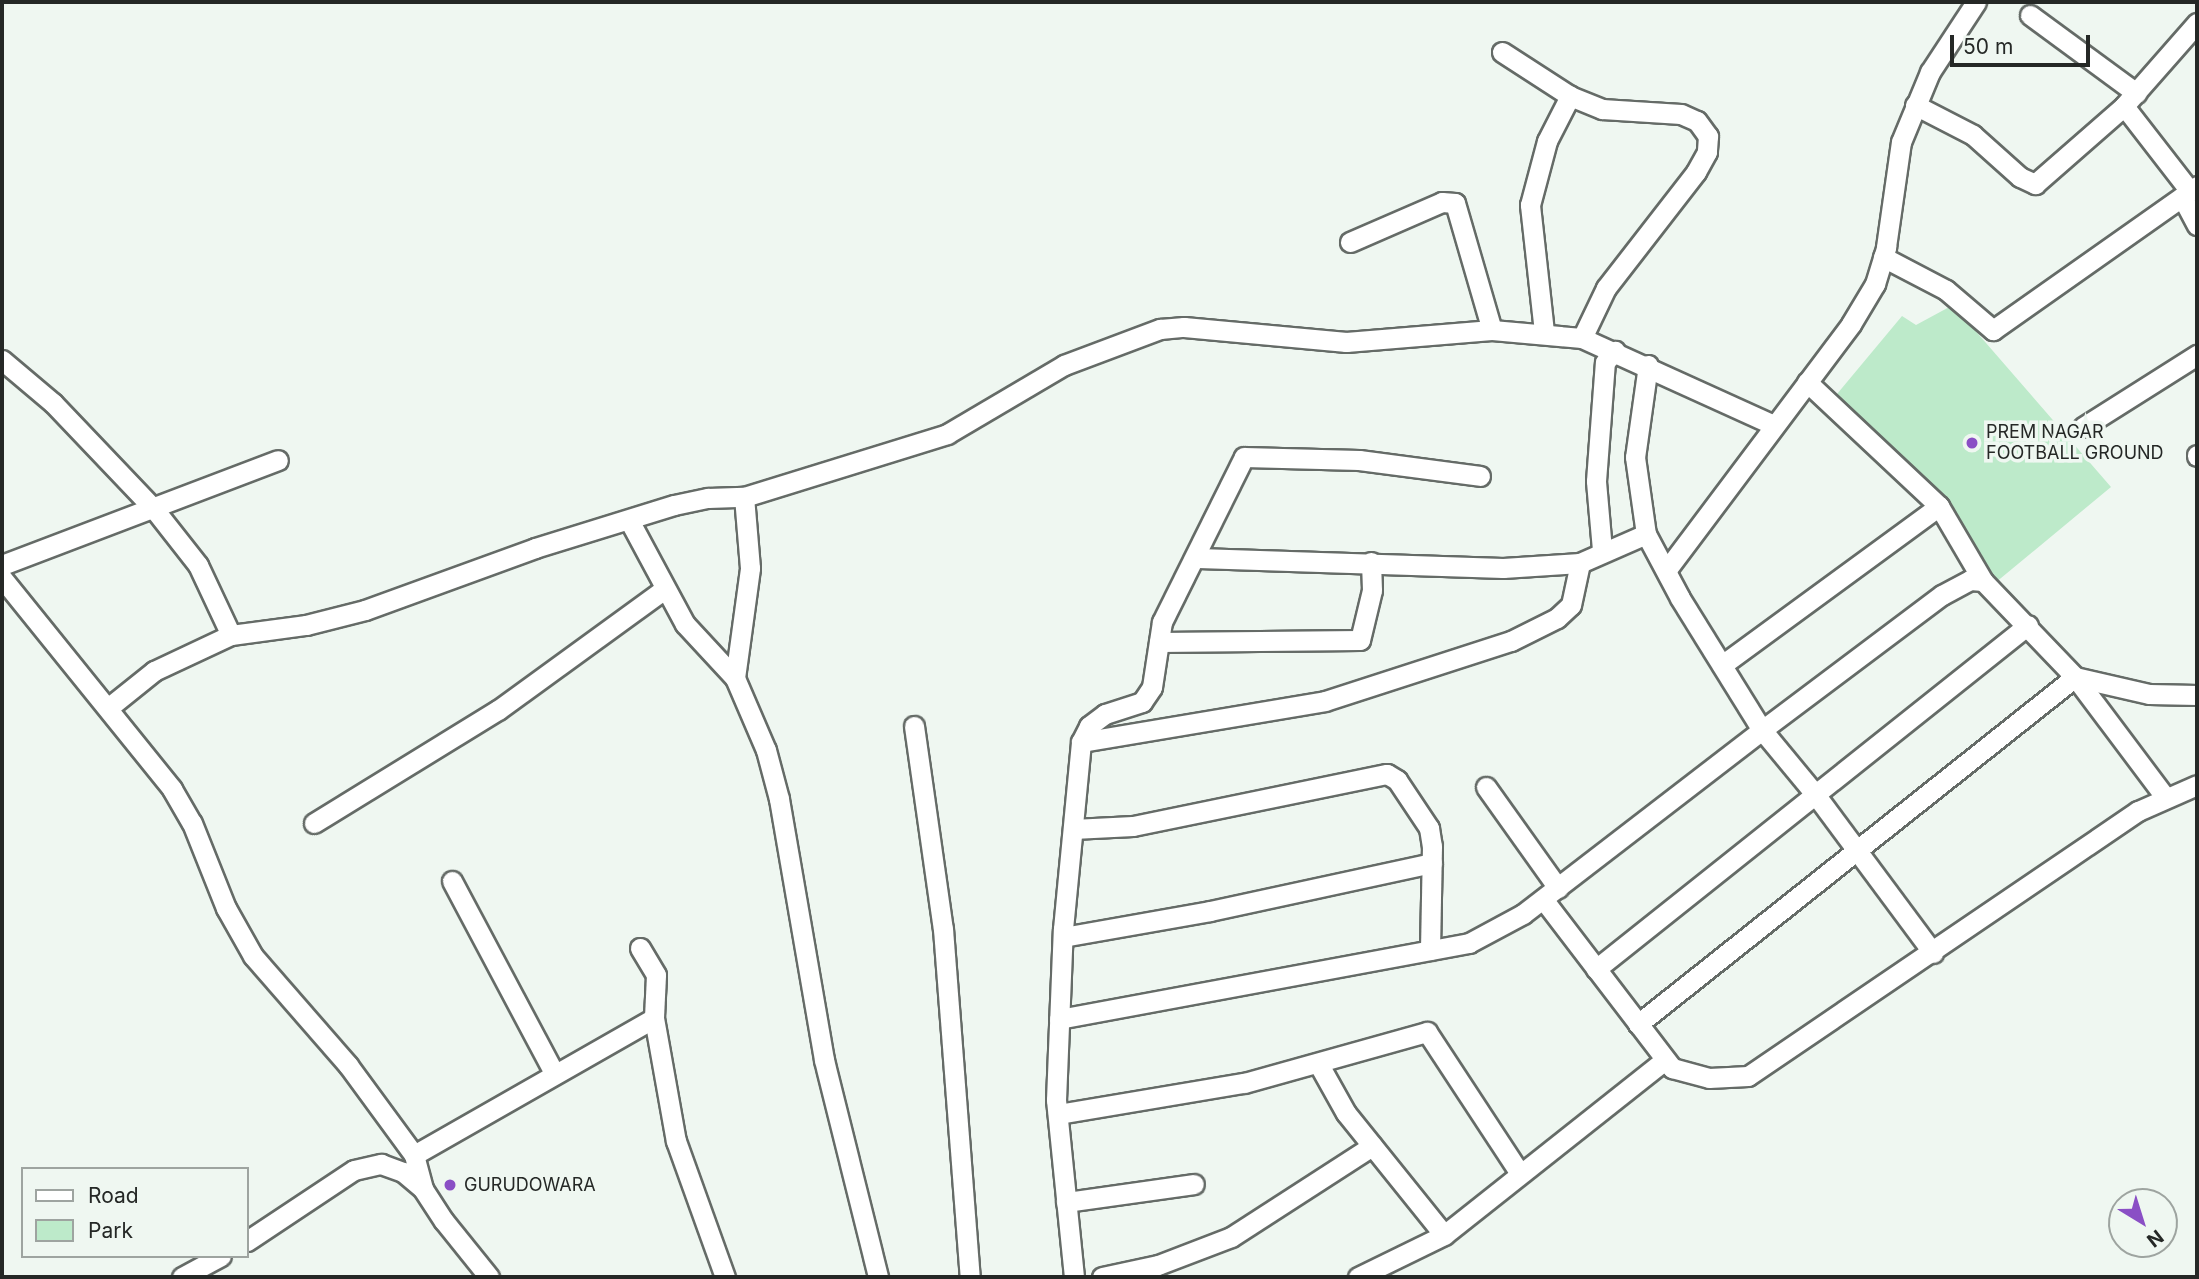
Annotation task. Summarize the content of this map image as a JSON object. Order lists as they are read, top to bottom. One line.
{"places":["PREM NAGAR FOOTBALL GROUND","GURUDOWARA"],"legend":["Road","Park"],"scale_bar":"50 m","north":"bottom right"}
